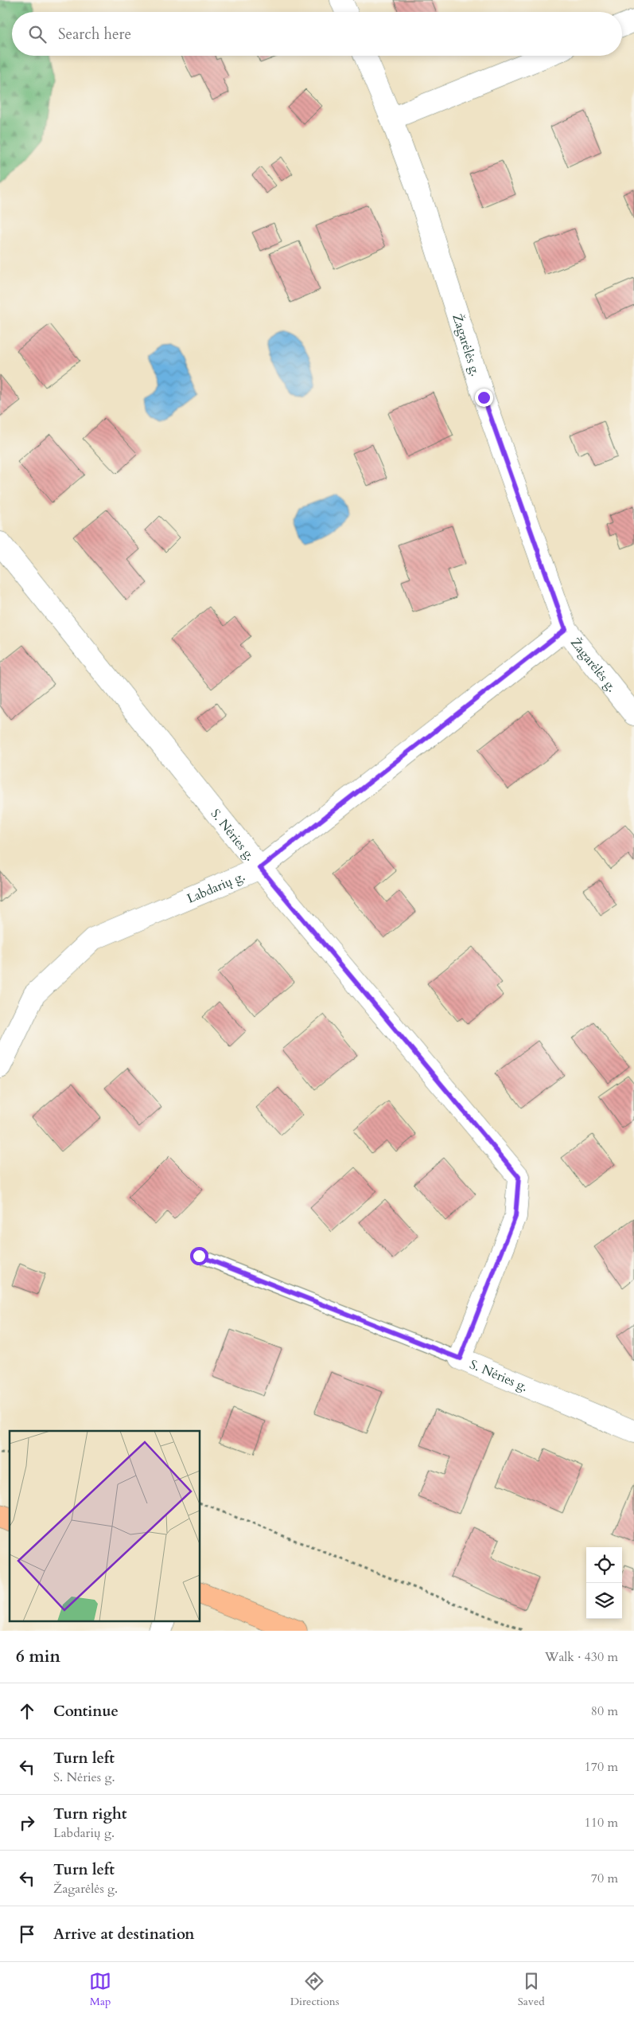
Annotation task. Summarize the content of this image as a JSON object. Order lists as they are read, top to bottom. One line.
{"streets":{"street":["Žagarėlės g.","S. Nėries g.","Labdarių g."]},"crossings":[["Žagarėlės g.","Labdarių g."],["S. Nėries g.","Labdarių g."]],"page":{"search":"Search here","heading":["6 min","Walk · 430 m"],"list":[["Continue","80 m"],["Turn left","S. Nėries g.","170 m"],["Turn right","Labdarių g.","110 m"],["Turn left","Žagarėlės g.","70 m"],"Arrive at destination"],"nav":["Map","Directions","Saved"]}}
